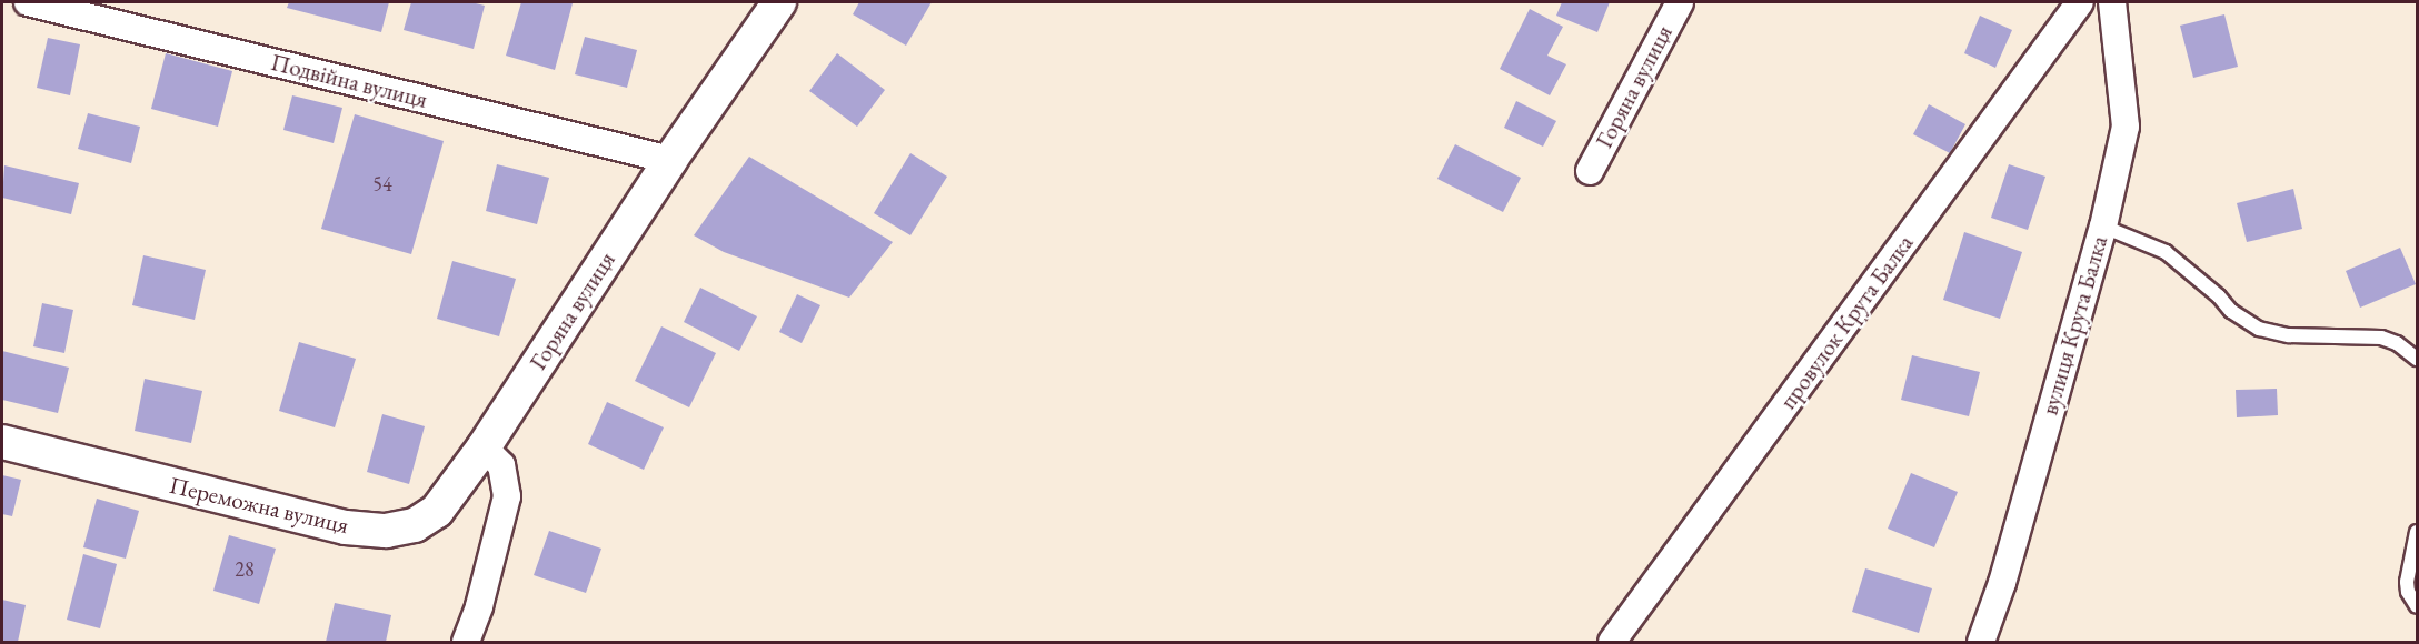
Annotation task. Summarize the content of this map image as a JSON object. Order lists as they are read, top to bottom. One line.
{"streets":{"street":["Подвійна вулиця","Горяна вулиця","провулок Крута Балка","вулиця Крута Балка","Переможна вулиця"]},"crossings":[["Подвійна вулиця","Горяна вулиця"],["Горяна вулиця","Переможна вулиця"]],"house_numbers":["54","28"]}
